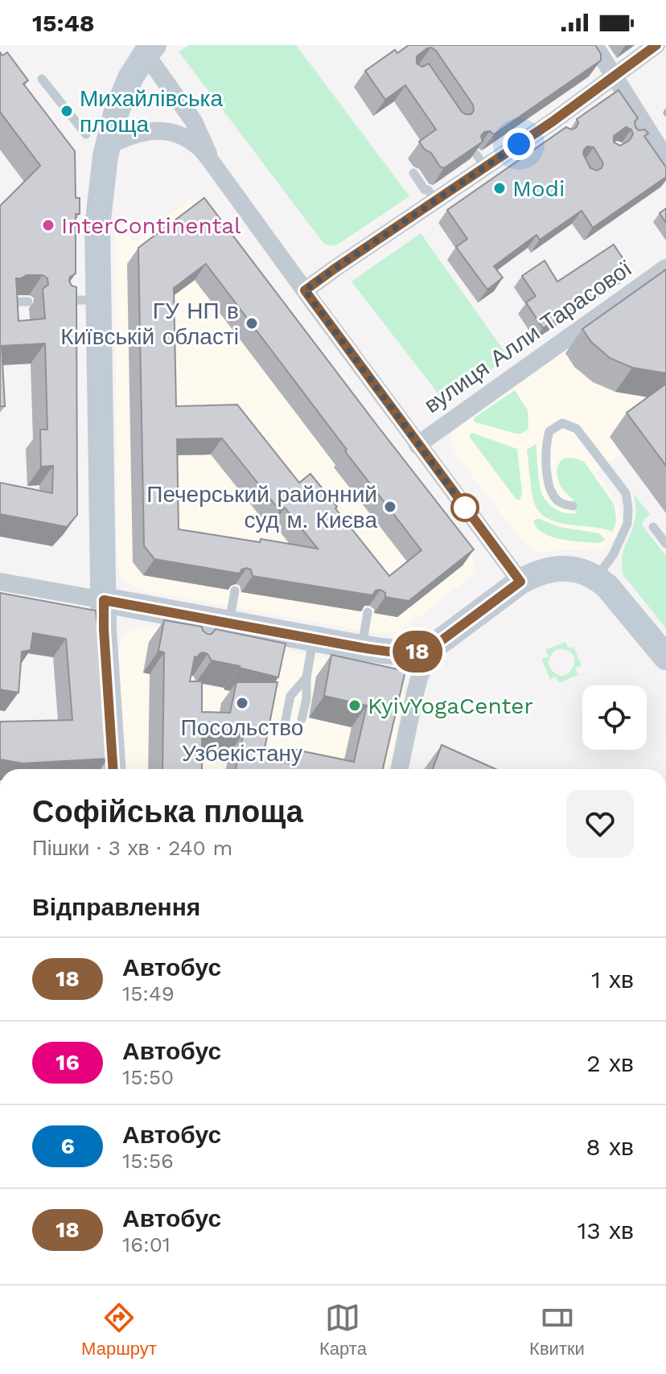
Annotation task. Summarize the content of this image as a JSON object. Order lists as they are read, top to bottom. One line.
{"streets":{"street":["вулиця Алли Тарасової"]},"places":["Михайлівська площа","Modi","InterContinental","ГУ НП в Київській області","Печерський районний суд м. Києва","Посольство Узбекістану","KyivYogaCenter"],"lines":["bus line 18"],"page":{"status":"15:48","on_map":"18","heading":[["Софійська площа","Пішки · 3 хв · 240 m"],"Відправлення"],"list":[{"mark":"18","name":"Автобус","note":"15:49","value":"1 хв"},{"mark":"16","name":"Автобус","note":"15:50","value":"2 хв"},{"mark":"6","name":"Автобус","note":"15:56","value":"8 хв"},{"mark":"18","name":"Автобус","note":"16:01","value":"13 хв"}],"tabs":["Маршрут","Карта","Квитки"]}}
